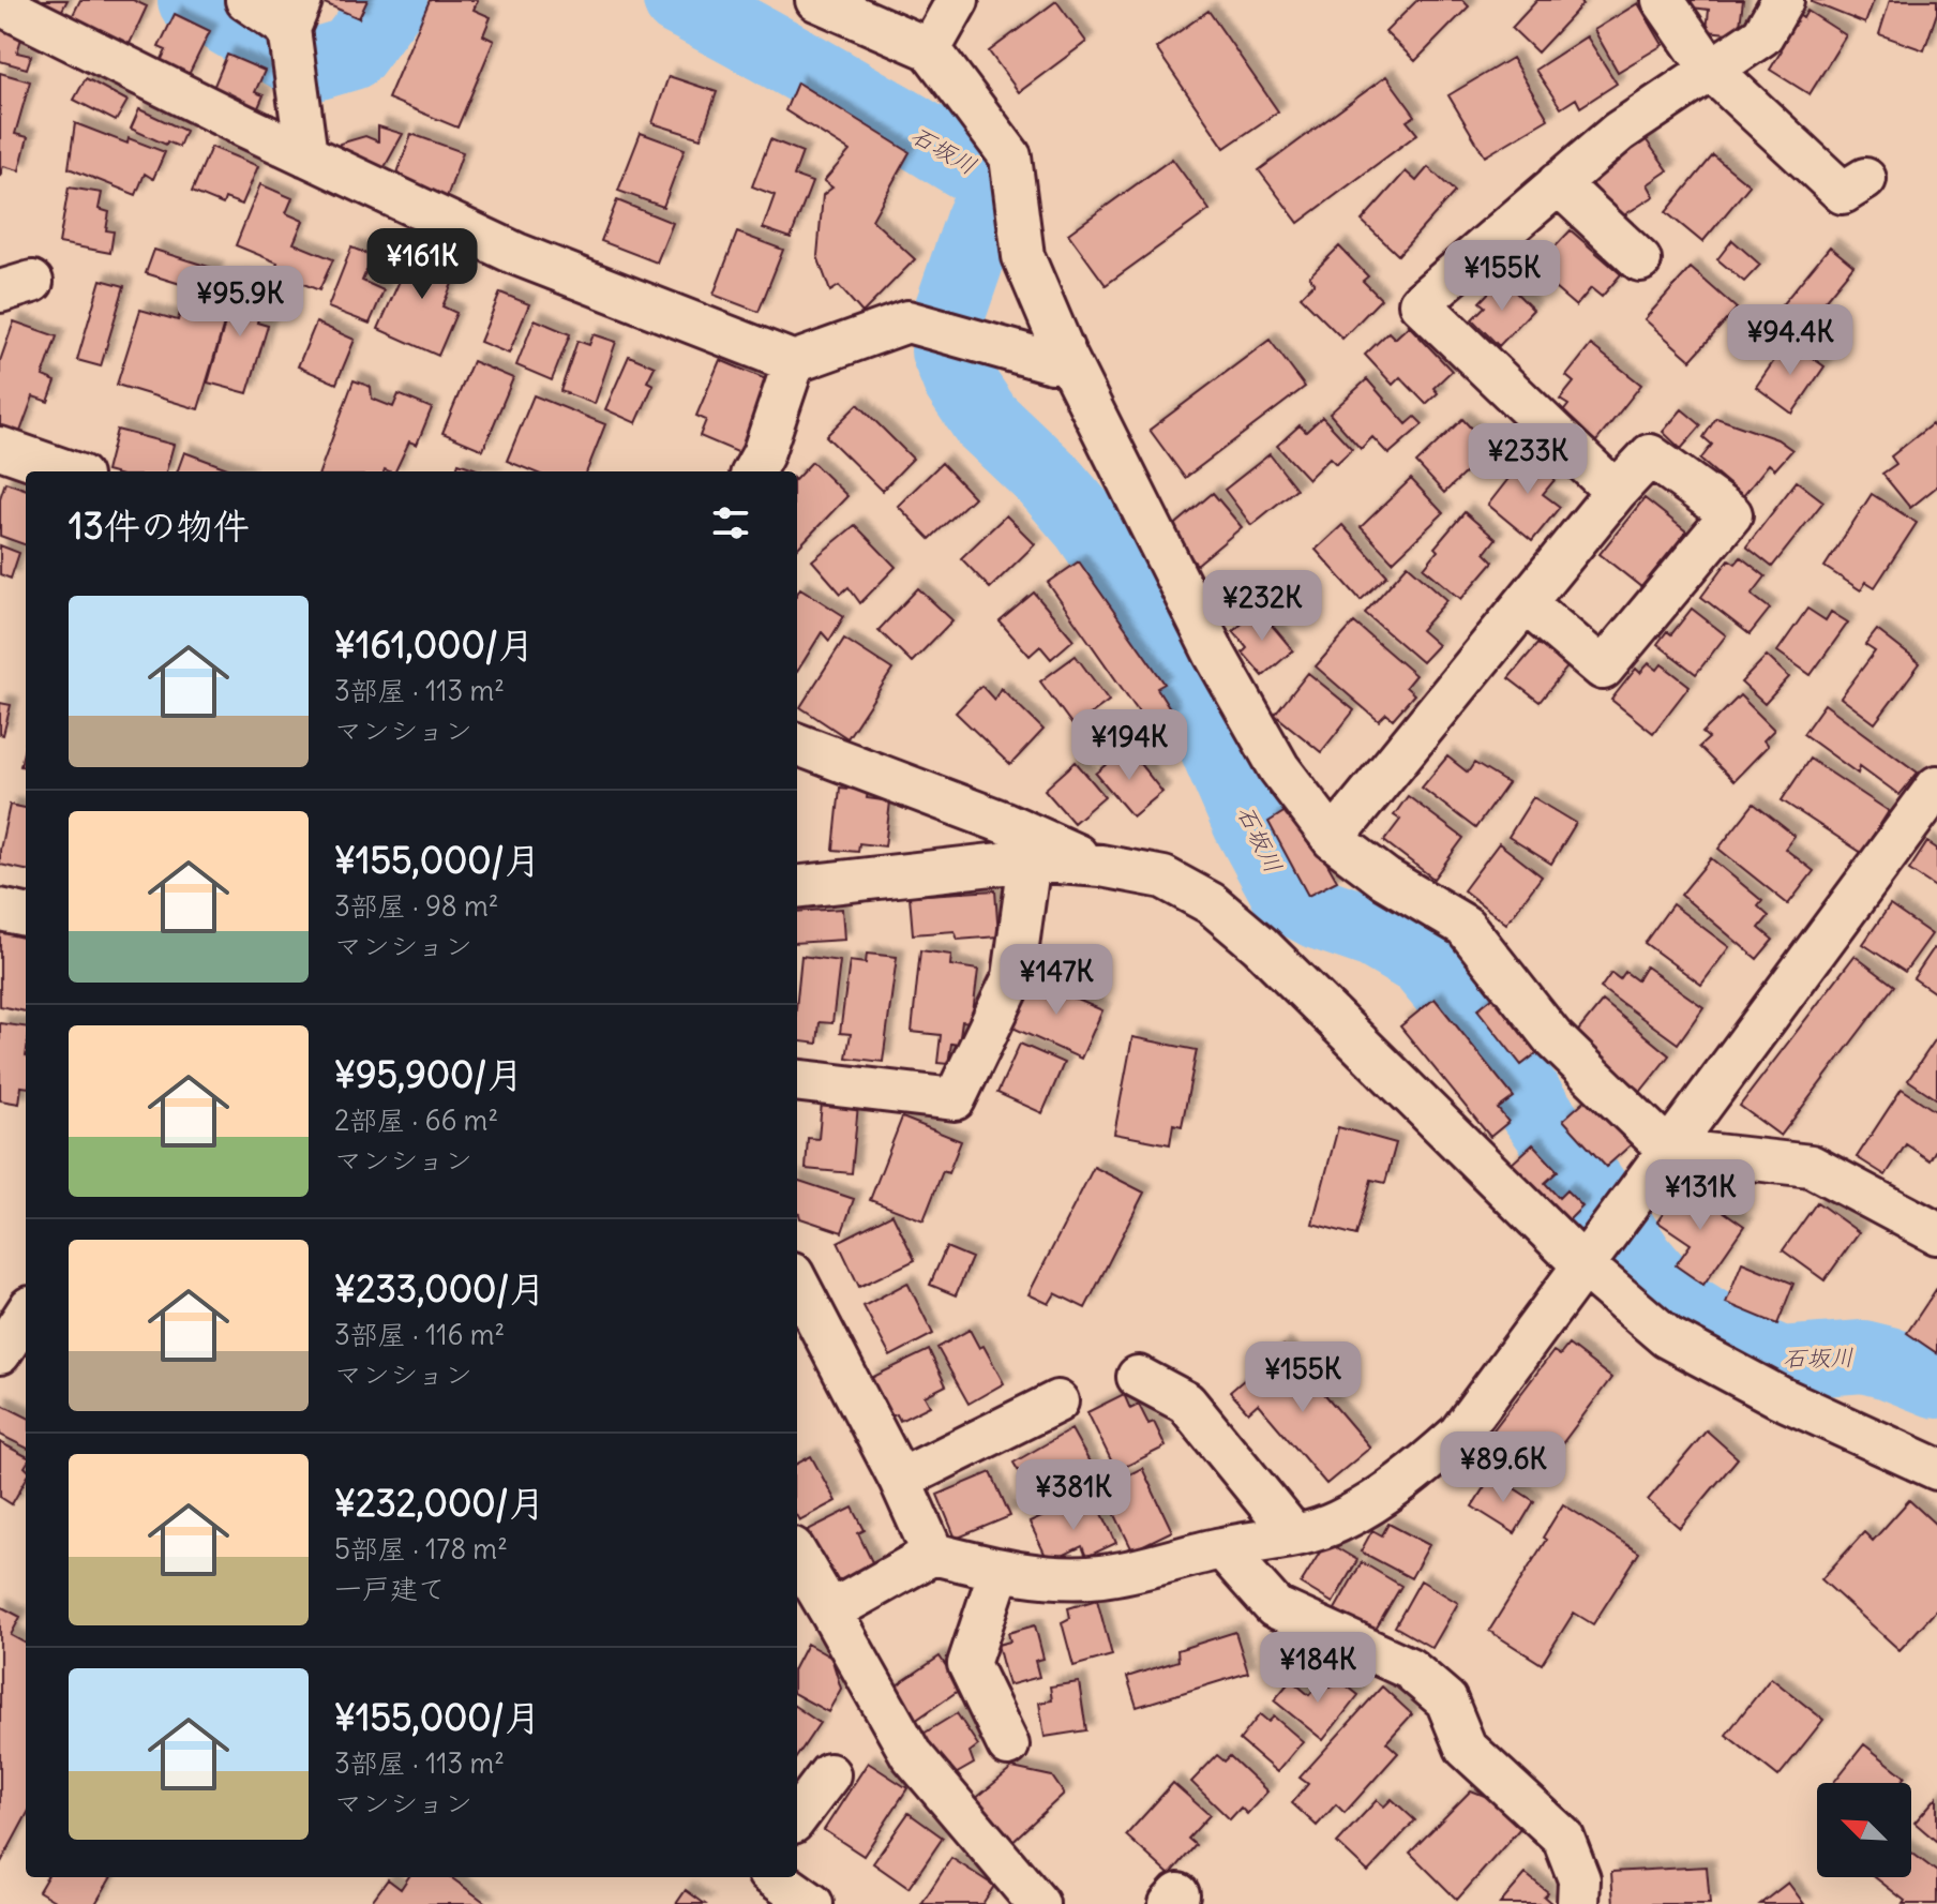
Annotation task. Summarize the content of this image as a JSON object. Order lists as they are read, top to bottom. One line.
{"water":["石坂川"],"north":"top left","page":{"price":["¥161K","¥155K","¥95.9K","¥94.4K","¥233K","¥232K","¥194K","¥147K","¥131K","¥155K","¥89.6K","¥381K","¥184K"],"heading":"13件の物件","list":[{"name":"¥161,000/月","note":"3部屋 · 113 m² · マンション"},{"name":"¥155,000/月","note":"3部屋 · 98 m² · マンション"},{"name":"¥95,900/月","note":"2部屋 · 66 m² · マンション"},{"name":"¥233,000/月","note":"3部屋 · 116 m² · マンション"},{"name":"¥232,000/月","note":"5部屋 · 178 m² · 一戸建て"},{"name":"¥155,000/月","note":"3部屋 · 113 m² · マンション"}]}}
